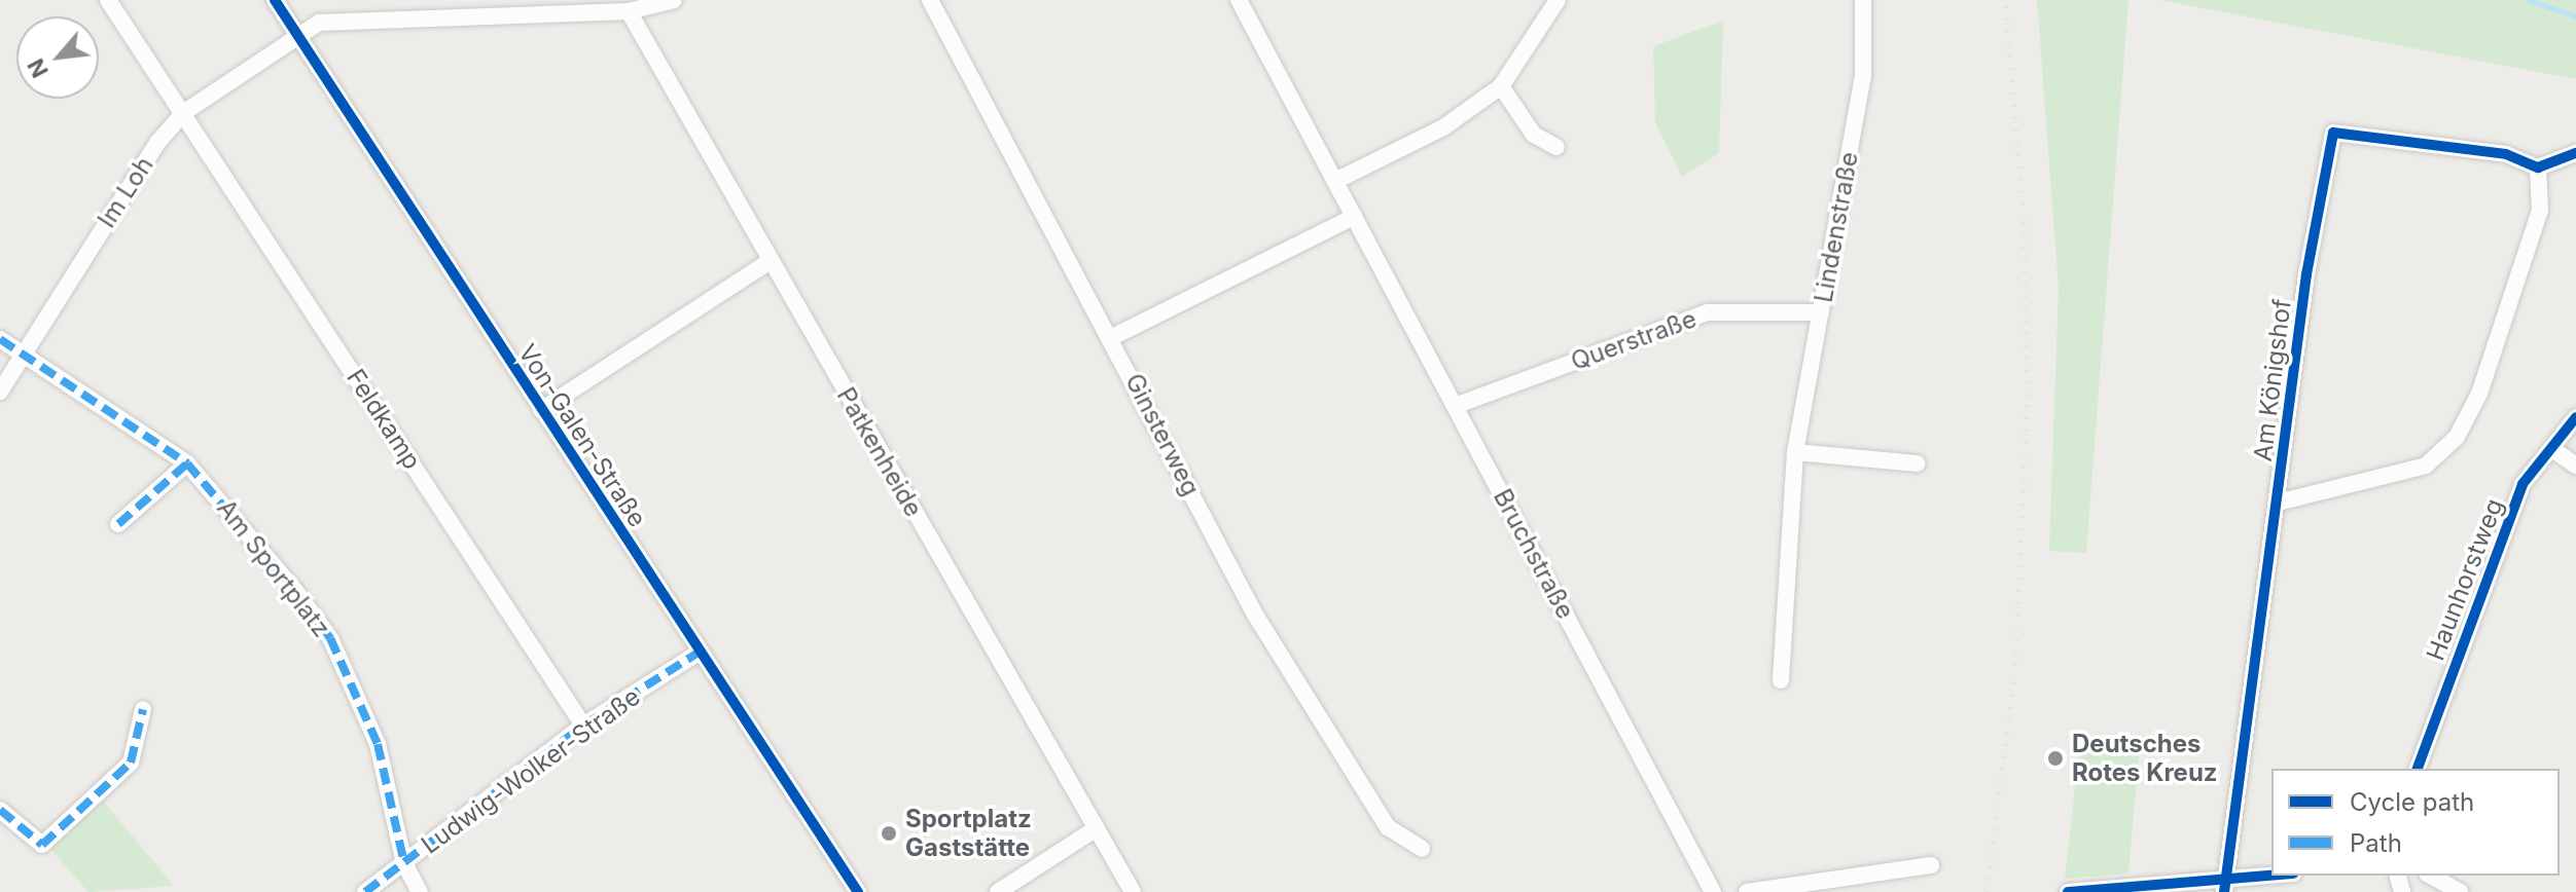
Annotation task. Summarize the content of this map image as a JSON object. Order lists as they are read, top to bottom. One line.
{"streets":{"street":["Im Loh","Lindenstraße","Querstraße","Am Königshof","Feldkamp","Ginsterweg","Von-Galen-Straße","Patkenheide","Bruchstraße","Am Sportplatz","Haunhorstweg","Ludwig-Wolker-Straße"]},"crossings":[["Im Loh","Feldkamp"],["Im Loh","Von-Galen-Straße"],["Im Loh","Patkenheide"],["Im Loh","Am Sportplatz"],["Lindenstraße","Querstraße"],["Querstraße","Bruchstraße"],["Feldkamp","Ludwig-Wolker-Straße"],["Von-Galen-Straße","Ludwig-Wolker-Straße"],["Am Sportplatz","Ludwig-Wolker-Straße"]],"places":["Deutsches Rotes Kreuz","Sportplatz Gaststätte"],"legend":["Cycle path","Path"],"north":"bottom left"}
